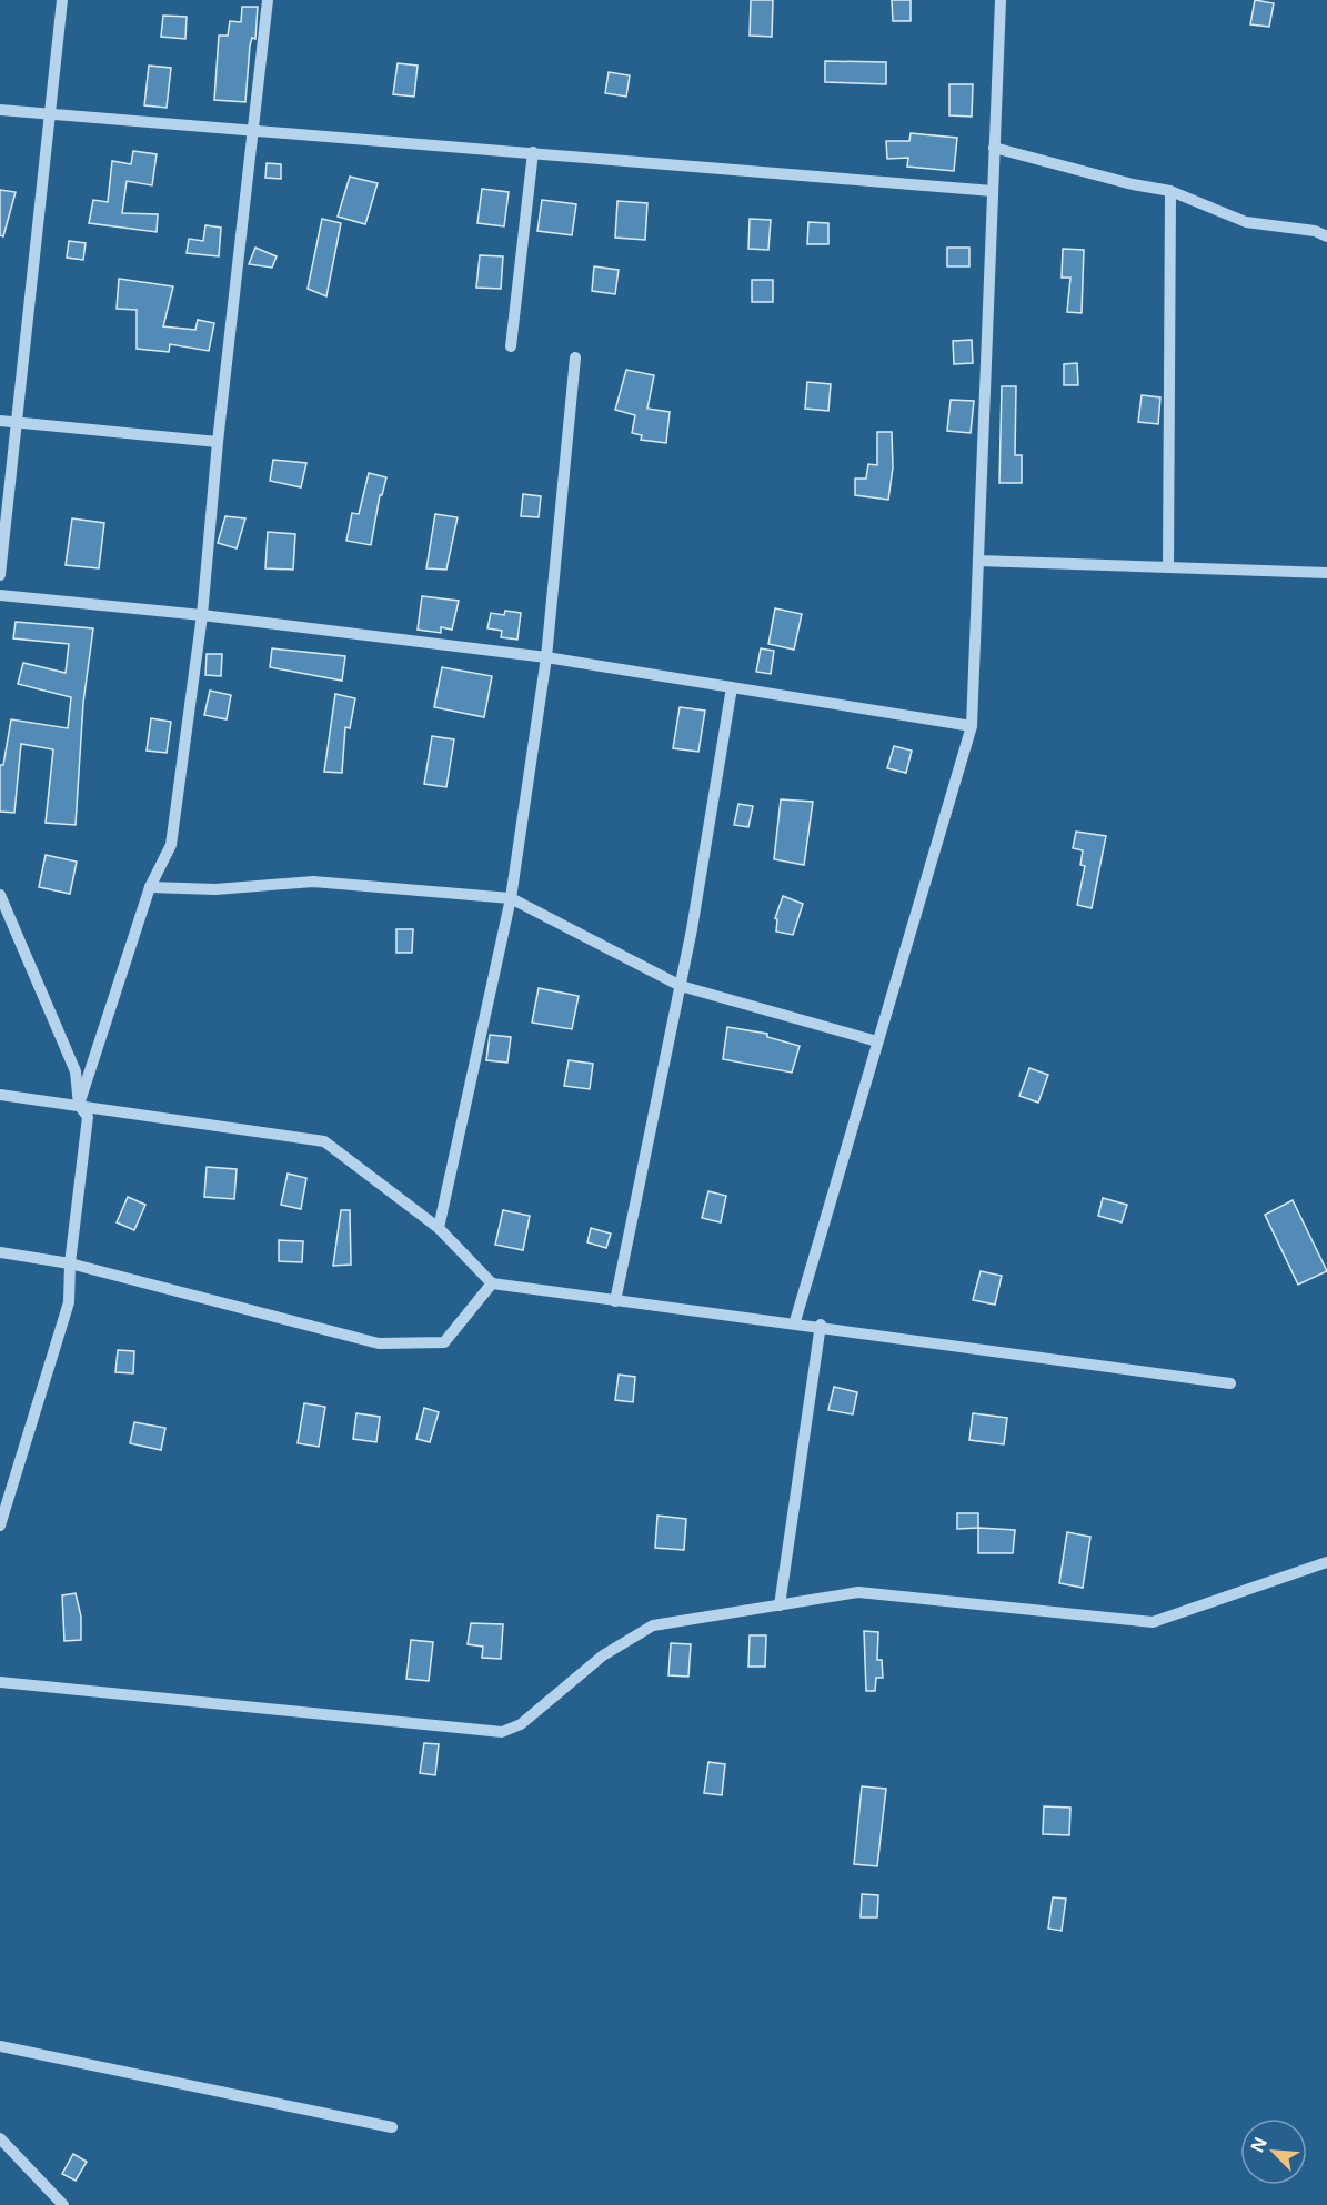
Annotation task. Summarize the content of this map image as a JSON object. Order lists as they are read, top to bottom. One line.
{"north":"top left"}
